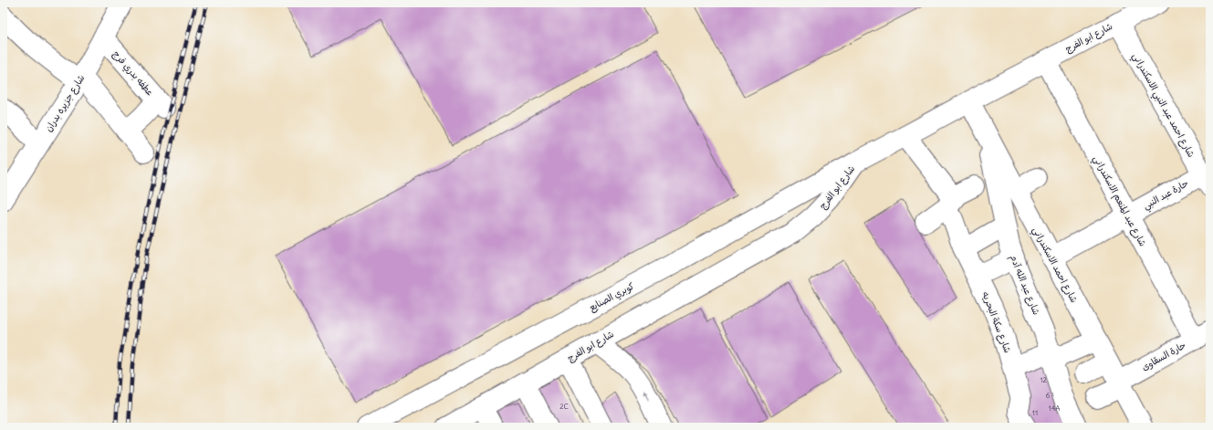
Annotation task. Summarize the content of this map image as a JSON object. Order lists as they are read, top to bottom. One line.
{"streets":{"street":["شارع ابو الفرج","عطفه بدري فرج","شارع جزيره بدران","شارع احمد عبد النبي الاسكندراني","حارة عبد النبي","شارع عبد المنعم الاسكندراني","شارع احمد الاسكندراني","شارع عبد الله آدم","كوبري الصنايع","شارع سكة البحريه","حارة السقاوى"]},"crossings":[["شارع ابو الفرج","شارع احمد عبد النبي الاسكندراني"],["شارع ابو الفرج","شارع عبد المنعم الاسكندراني"],["شارع ابو الفرج","شارع احمد الاسكندراني"],["شارع ابو الفرج","كوبري الصنايع"],["عطفه بدري فرج","شارع جزيره بدران"],["شارع احمد عبد النبي الاسكندراني","حارة عبد النبي"],["حارة عبد النبي","شارع عبد المنعم الاسكندراني"],["حارة عبد النبي","شارع احمد الاسكندراني"],["شارع عبد المنعم الاسكندراني","حارة السقاوى"],["شارع احمد الاسكندراني","شارع عبد الله آدم"],["شارع احمد الاسكندراني","حارة السقاوى"]],"house_numbers":["12","6","2C","14A","11"]}
